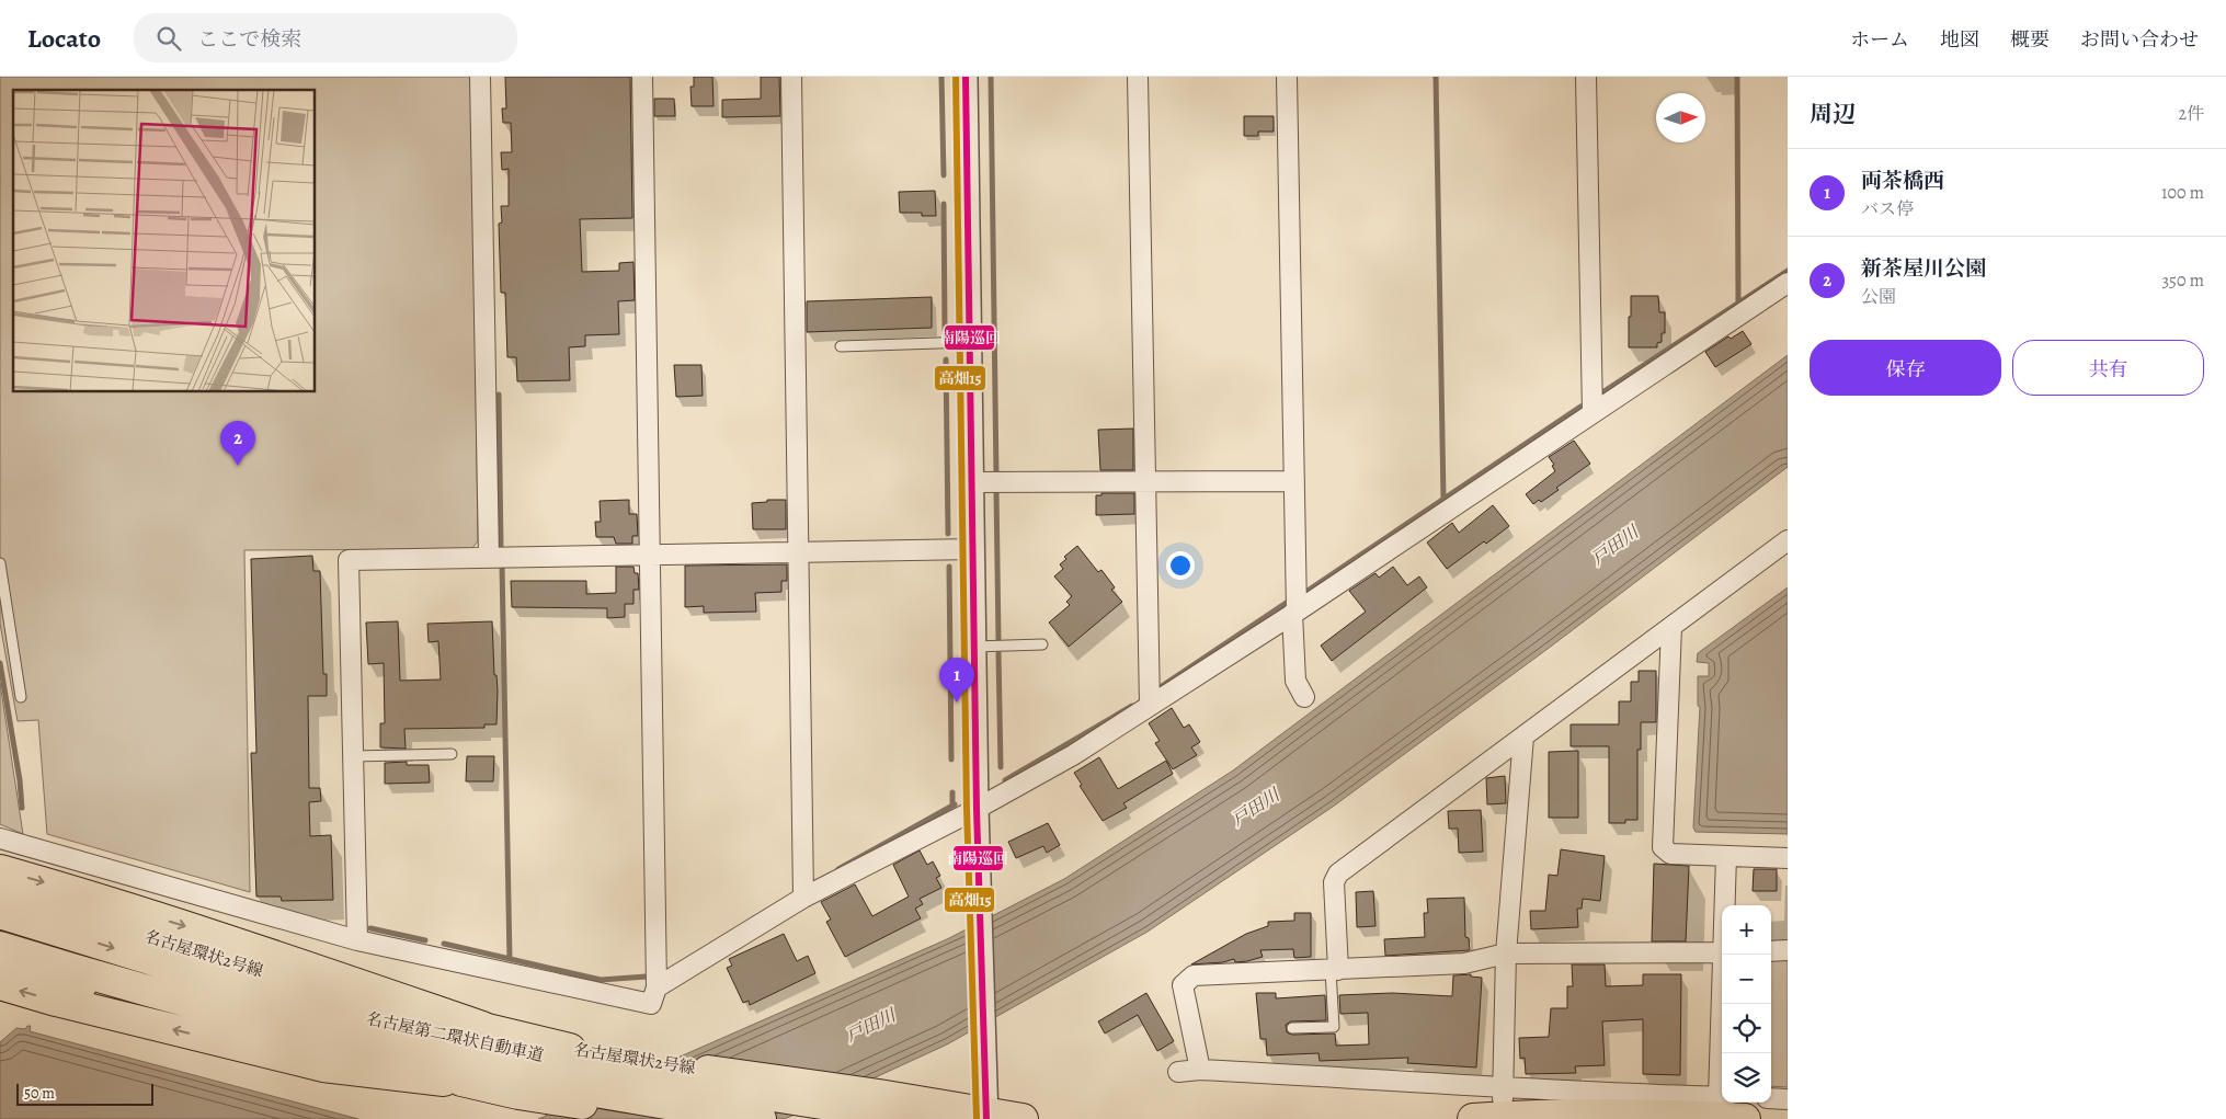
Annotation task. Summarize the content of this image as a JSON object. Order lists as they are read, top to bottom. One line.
{"streets":{"highway":["名古屋環状2号線","名古屋第二環状自動車道"]},"water":["戸田川"],"lines":["transit line 南陽巡回","transit line 高畑15"],"scale_bar":"50 m","north":"right","page":{"header":"Locato","search":"ここで検索","nav":["ホーム","地図","概要","お問い合わせ"],"heading":["周辺","2件"],"list":[{"mark":"1","name":"両茶橋西","note":"バス停","value":"100 m"},{"mark":"2","name":"新茶屋川公園","note":"公園","value":"350 m"}],"buttons":["保存","共有"],"pins":["2","1"],"map_buttons":["+","−"],"scale":"50 m"}}
